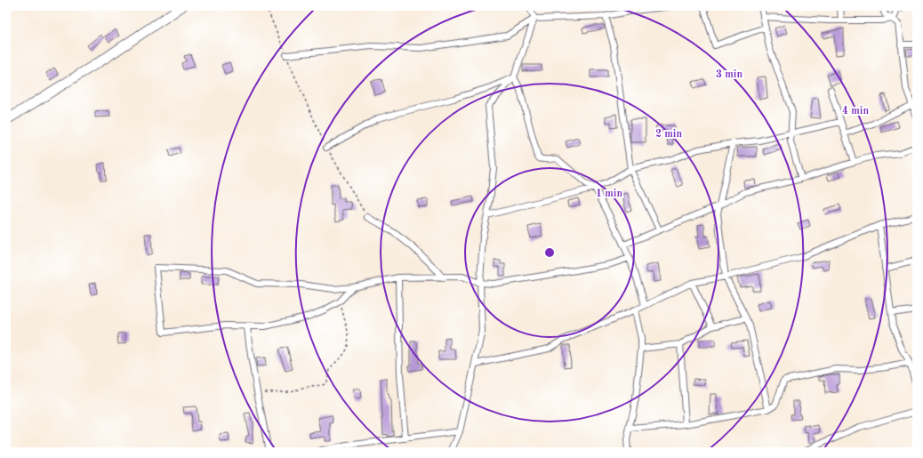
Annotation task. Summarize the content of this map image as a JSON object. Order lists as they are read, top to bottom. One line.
{"rings":["3 min","4 min","2 min","1 min"]}
